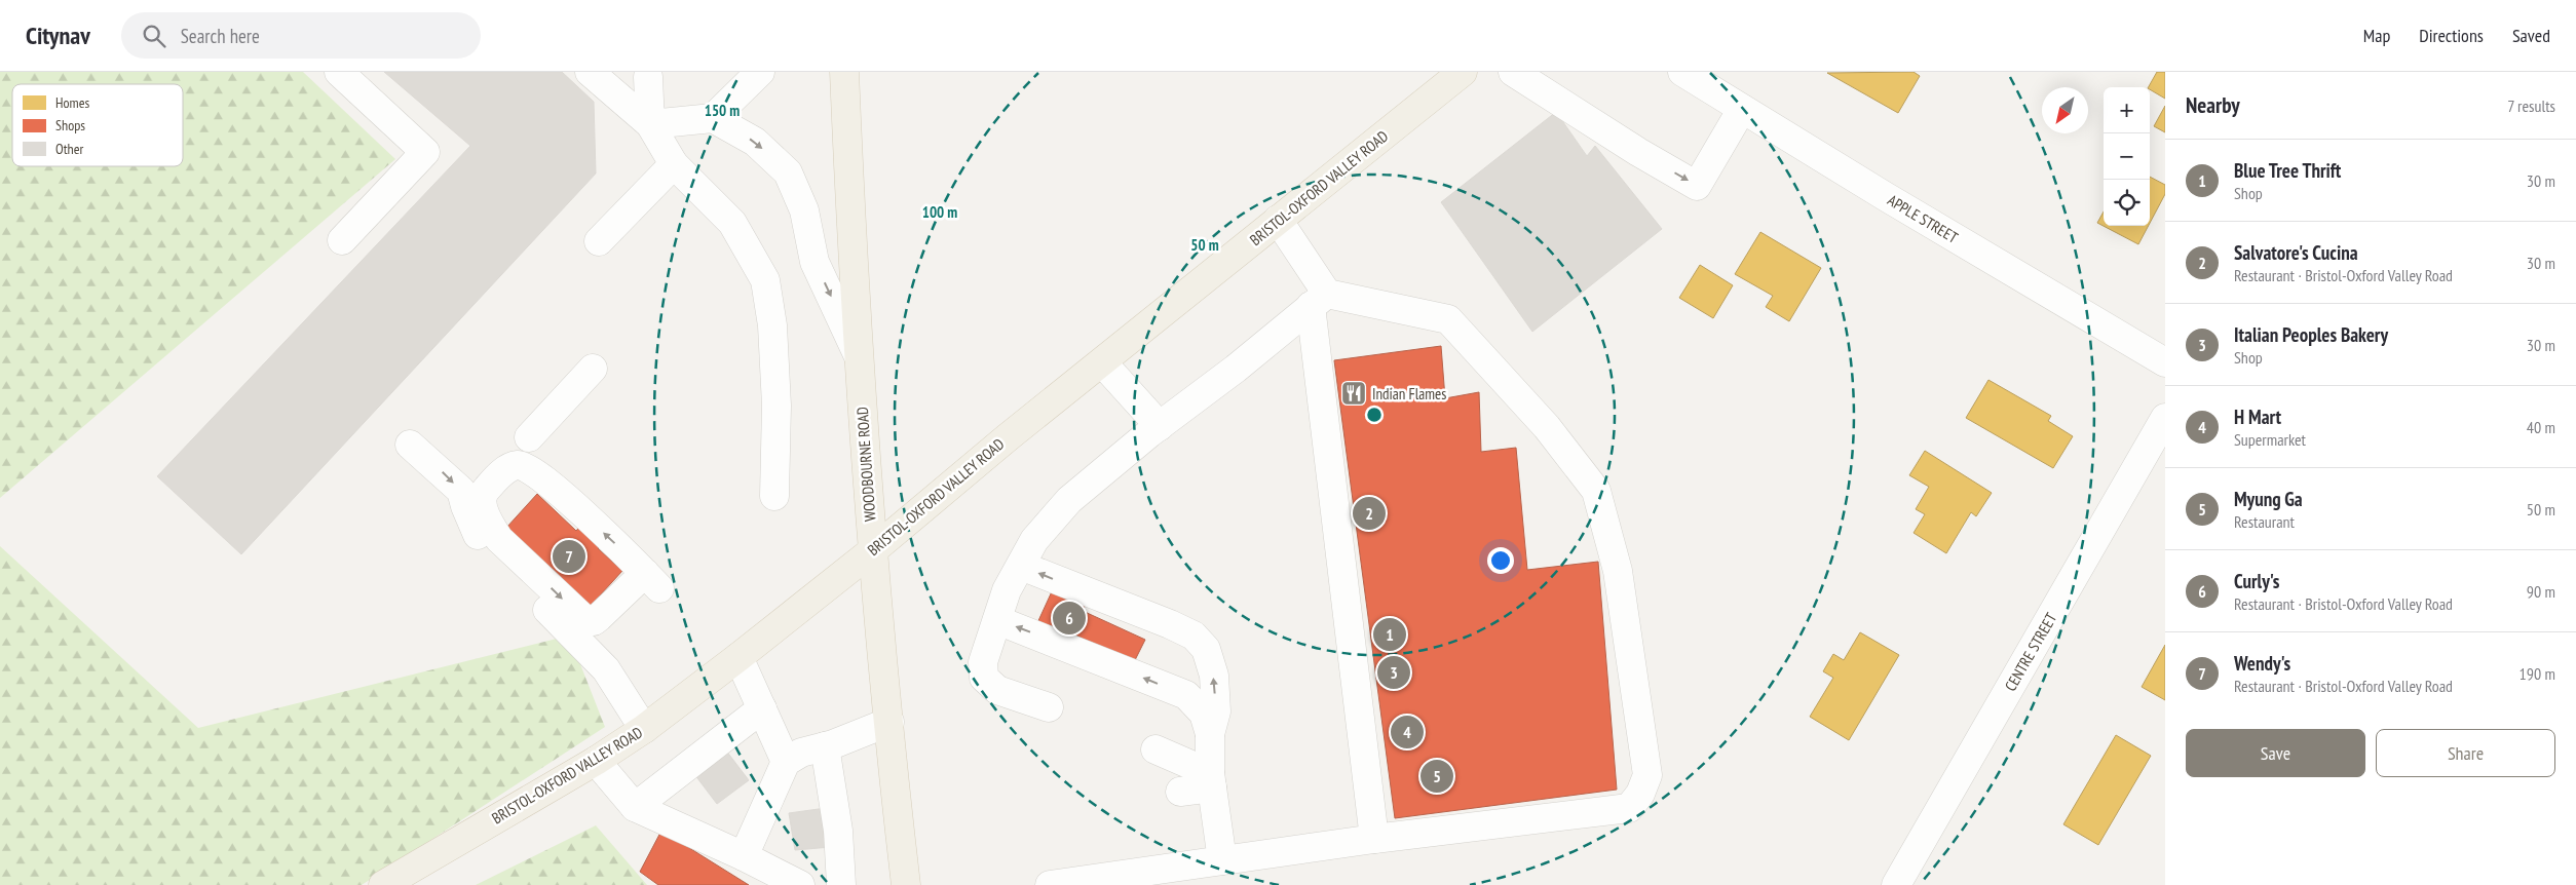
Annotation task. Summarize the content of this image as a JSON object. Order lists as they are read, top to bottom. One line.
{"streets":{"main road":["BRISTOL-OXFORD VALLEY ROAD","WOODBOURNE ROAD"],"street":["APPLE STREET","CENTRE STREET"]},"crossings":[["BRISTOL-OXFORD VALLEY ROAD","WOODBOURNE ROAD"]],"places":{"restaurant":["Indian Flames"]},"legend":["Homes","Shops","Other"],"north":"bottom left","page":{"header":"Citynav","search":"Search here","nav":["Map","Directions","Saved"],"heading":["Nearby","7 results"],"map_buttons":["+","−"],"list":[{"mark":"1","name":"Blue Tree Thrift","note":"Shop","value":"30 m"},{"mark":"2","name":"Salvatore's Cucina","note":"Restaurant · Bristol-Oxford Valley Road","value":"30 m"},{"mark":"3","name":"Italian Peoples Bakery","note":"Shop","value":"30 m"},{"mark":"4","name":"H Mart","note":"Supermarket","value":"40 m"},{"mark":"5","name":"Myung Ga","note":"Restaurant","value":"50 m"},{"mark":"6","name":"Curly's","note":"Restaurant · Bristol-Oxford Valley Road","value":"90 m"},{"mark":"7","name":"Wendy's","note":"Restaurant · Bristol-Oxford Valley Road","value":"190 m"}],"pins":["2","7","6","1","3","4","5"],"buttons":["Save","Share"]},"rings":["150 m","100 m","50 m"]}
